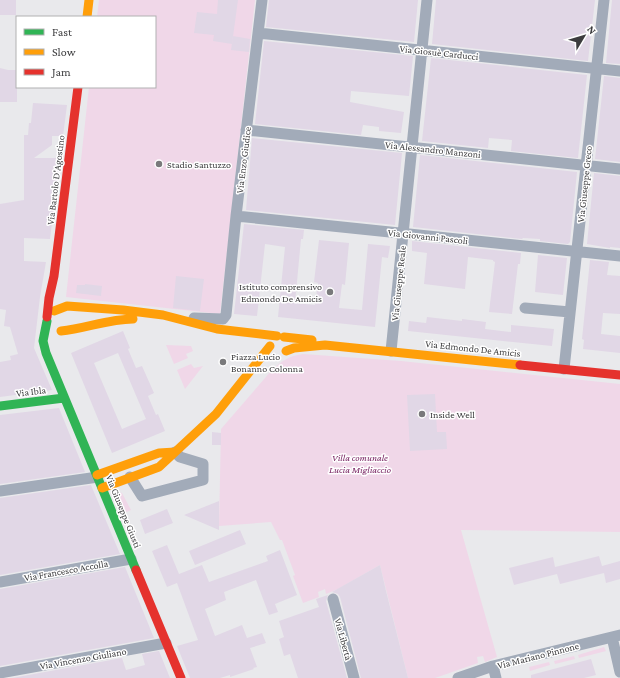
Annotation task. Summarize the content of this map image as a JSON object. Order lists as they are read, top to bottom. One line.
{"streets":{"main road":["Via Bartolo D'Agostino","Via Edmondo De Amicis","Via Ibla","Via Giuseppe Giusti"],"street":["Via Giosuè Carducci","Via Alessandro Manzoni","Via Enzo Giudice","Via Giuseppe Greco","Via Giovanni Pascoli","Via Giuseppe Reale","Via Francesco Accolla","Via Libertà","Via Mariano Pinnone","Via Vincenzo Giuliano"]},"crossings":[["Via Giosuè Carducci","Via Enzo Giudice"],["Via Giosuè Carducci","Via Giuseppe Greco"],["Via Giosuè Carducci","Via Giuseppe Reale"],["Via Alessandro Manzoni","Via Enzo Giudice"],["Via Alessandro Manzoni","Via Giuseppe Greco"],["Via Alessandro Manzoni","Via Giuseppe Reale"],["Via Enzo Giudice","Via Giovanni Pascoli"],["Via Bartolo D'Agostino","Via Giuseppe Giusti"],["Via Giuseppe Greco","Via Giovanni Pascoli"],["Via Giuseppe Greco","Via Edmondo De Amicis"],["Via Giovanni Pascoli","Via Giuseppe Reale"],["Via Giuseppe Reale","Via Edmondo De Amicis"],["Via Ibla","Via Giuseppe Giusti"],["Via Giuseppe Giusti","Via Francesco Accolla"],["Via Giuseppe Giusti","Via Vincenzo Giuliano"]],"parks":["Villa comunale Lucia Migliaccio"],"places":["Stadio Santuzzo","Istituto comprensivo Edmondo De Amicis","Piazza Lucio Bonanno Colonna","Inside Well"],"legend":["Fast","Slow","Jam"],"north":"top right"}
